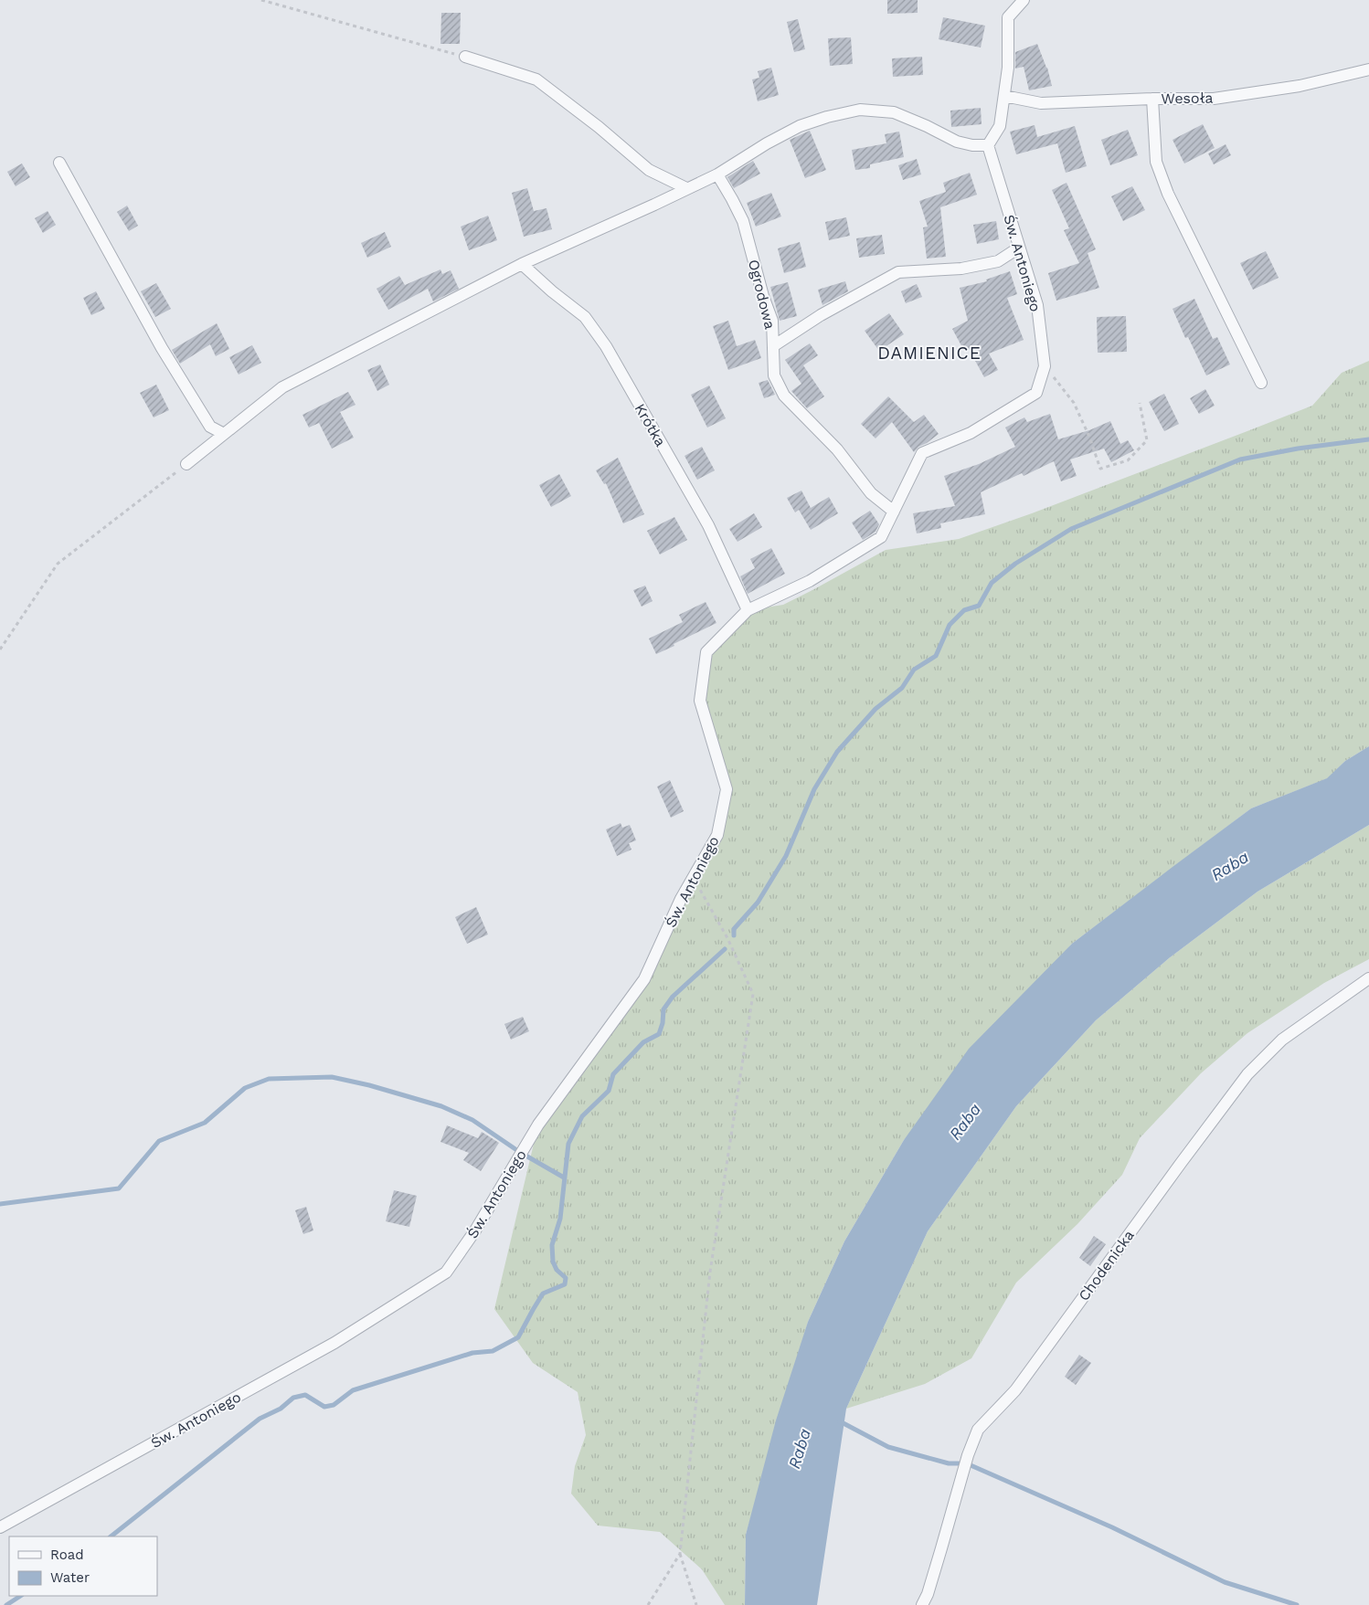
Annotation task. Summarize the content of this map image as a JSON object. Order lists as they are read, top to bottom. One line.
{"streets":{"street":["Wesoła","Św. Antoniego","Ogrodowa","Krótka","Chodenicka"]},"crossings":[["Św. Antoniego","Ogrodowa"],["Św. Antoniego","Krótka"]],"districts":["DAMIENICE"],"water":["Raba"],"legend":["Road","Water"]}
